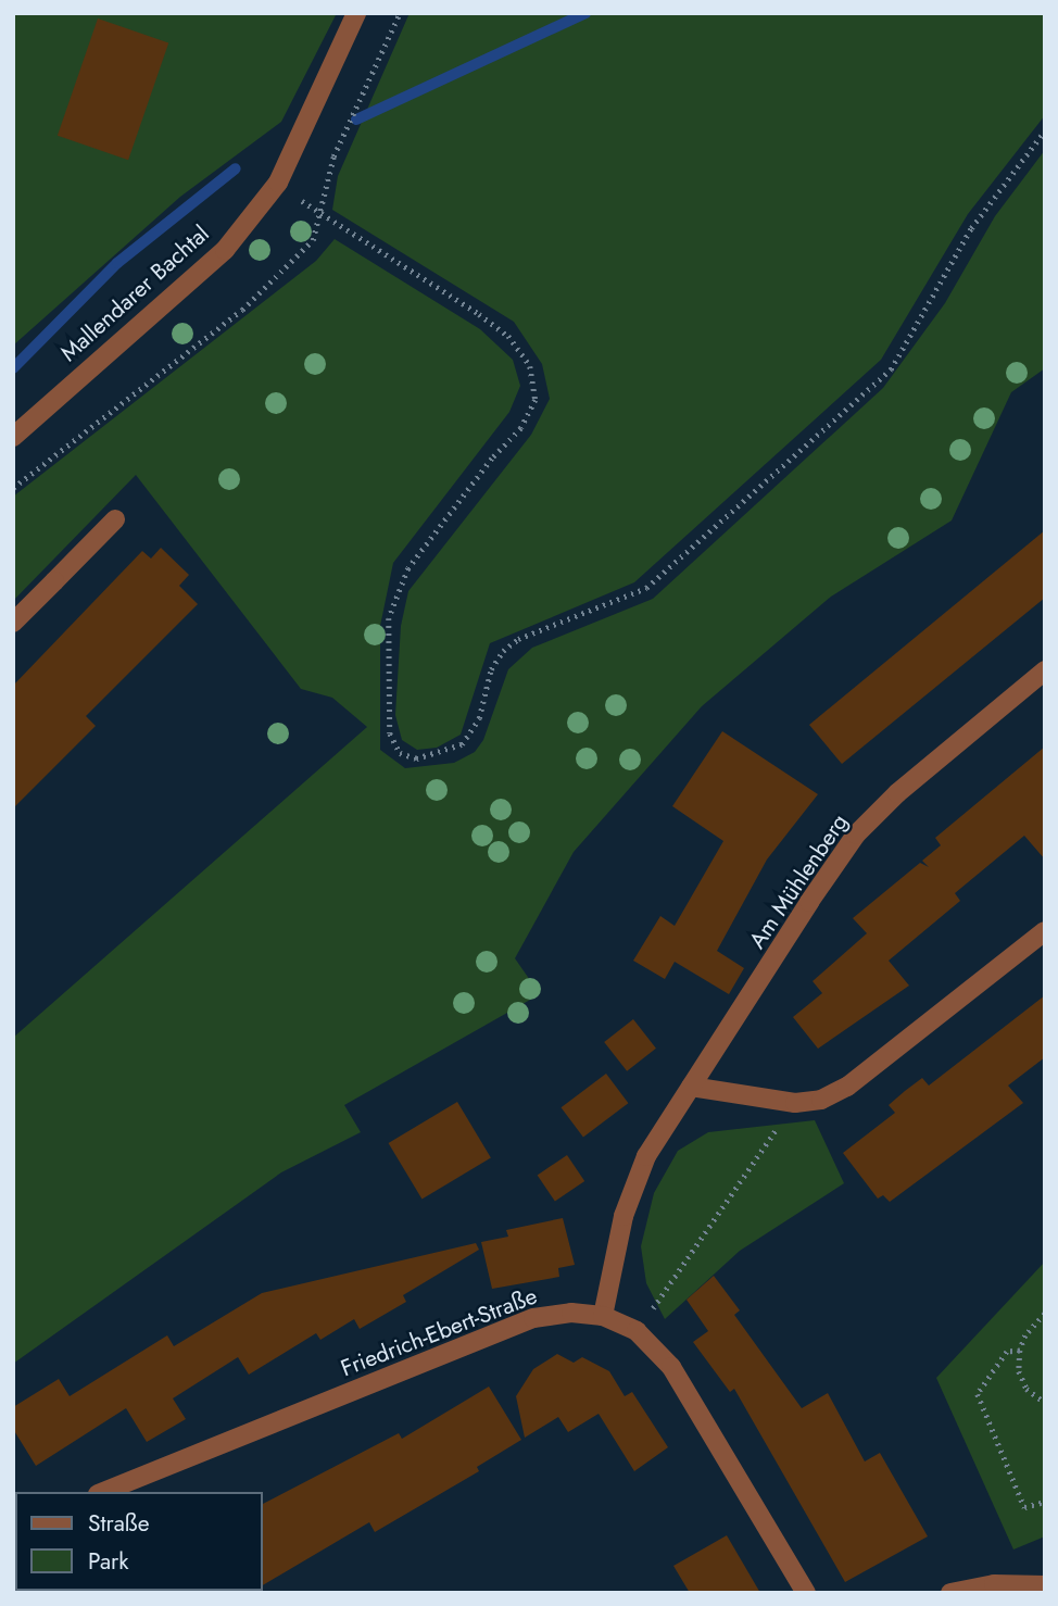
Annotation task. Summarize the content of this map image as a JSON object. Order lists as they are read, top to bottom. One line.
{"streets":{"street":["Mallendarer Bachtal","Am Mühlenberg","Friedrich-Ebert-Straße"]},"crossings":[["Am Mühlenberg","Friedrich-Ebert-Straße"]],"legend":["Straße","Park"]}
